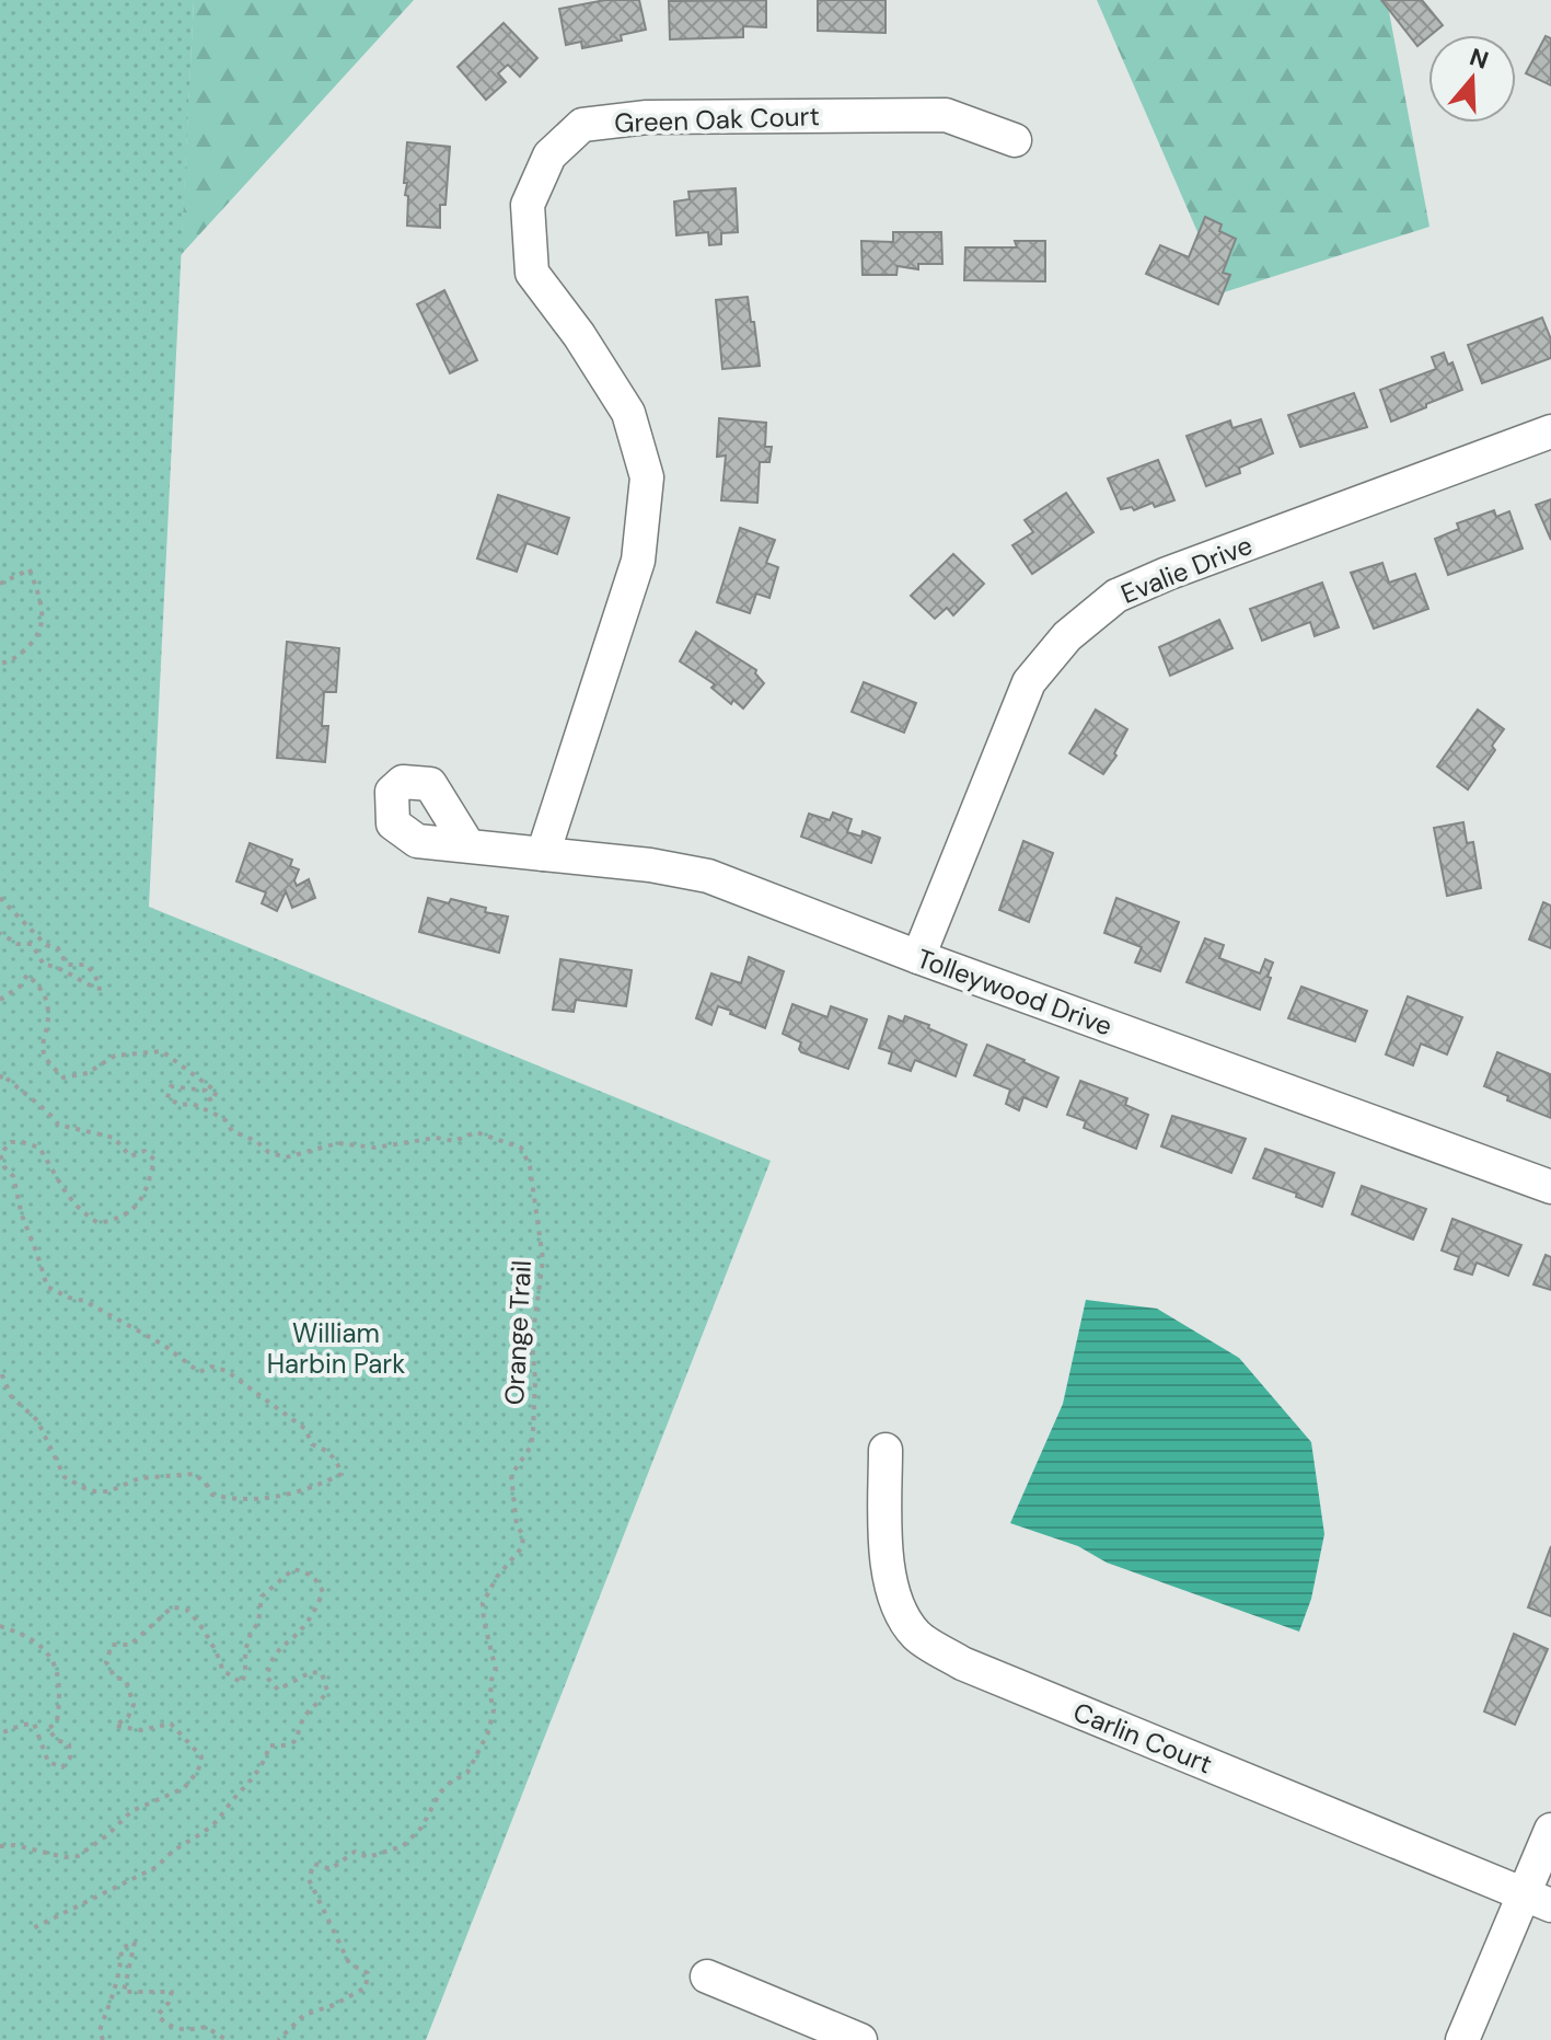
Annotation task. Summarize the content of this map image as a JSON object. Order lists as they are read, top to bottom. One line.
{"streets":{"street":["Green Oak Court","Evalie Drive","Tolleywood Drive","Carlin Court"],"path":["Orange Trail"]},"crossings":[["Green Oak Court","Tolleywood Drive"],["Evalie Drive","Tolleywood Drive"]],"parks":["William Harbin Park"],"north":"top"}
